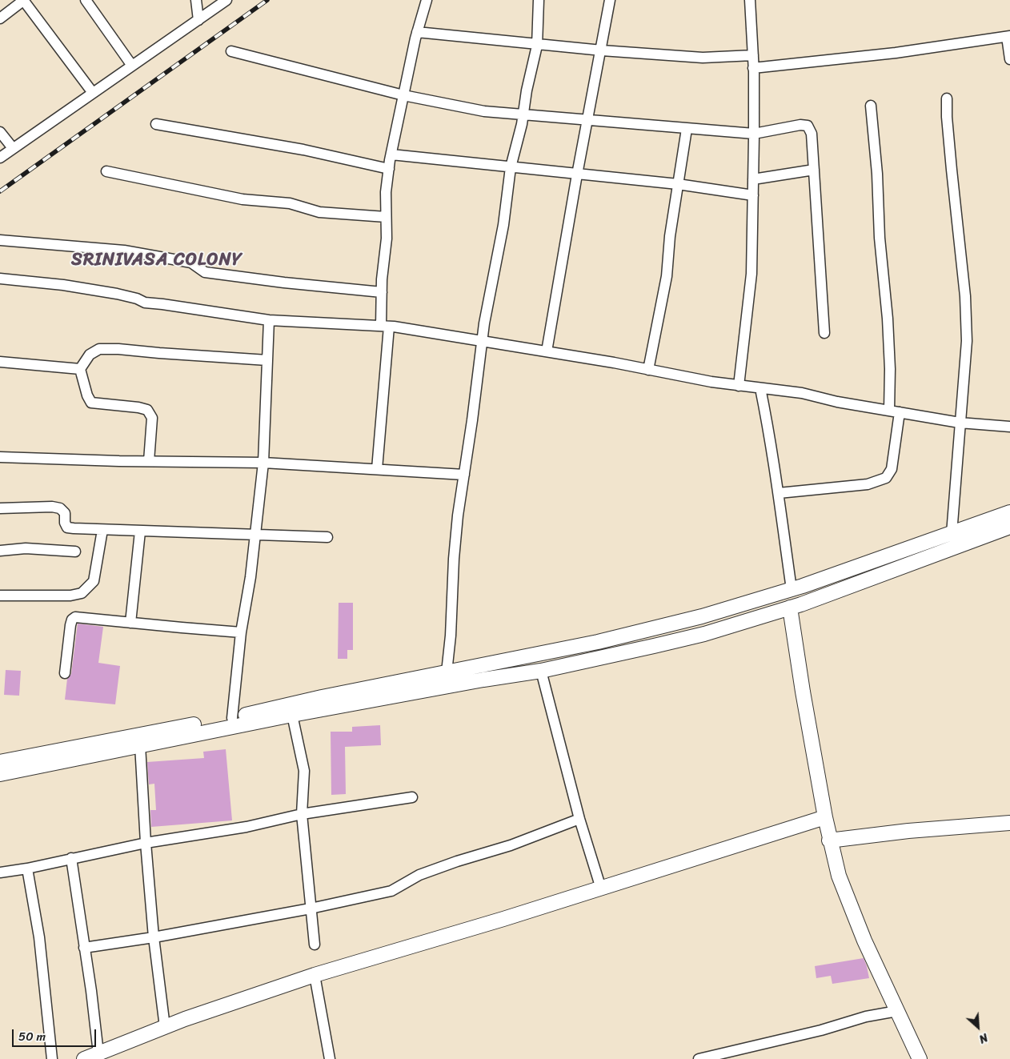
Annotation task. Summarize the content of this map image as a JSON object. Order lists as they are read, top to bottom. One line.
{"districts":["SRINIVASA COLONY"],"scale_bar":"50 m","north":"bottom right"}
